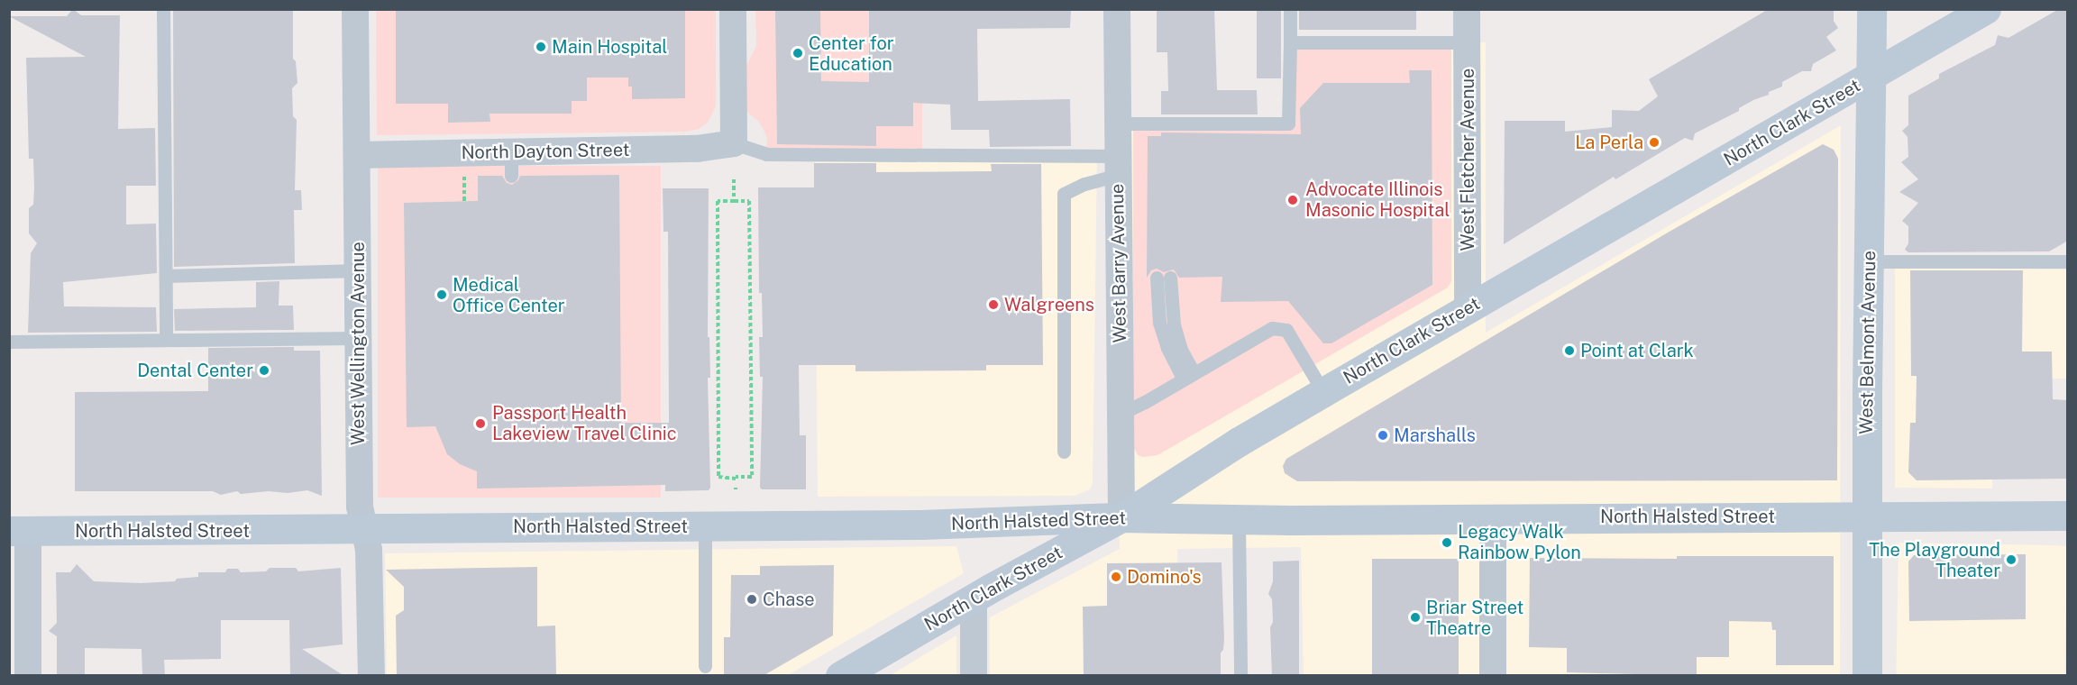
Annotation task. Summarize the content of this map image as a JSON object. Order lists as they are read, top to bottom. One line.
{"streets":{"main road":["North Clark Street","West Belmont Avenue","North Halsted Street"],"street":["North Dayton Street","West Fletcher Avenue","West Barry Avenue","West Wellington Avenue"]},"crossings":[["North Clark Street","West Fletcher Avenue"],["North Clark Street","West Barry Avenue"],["North Clark Street","West Belmont Avenue"],["North Clark Street","North Halsted Street"],["North Dayton Street","West Wellington Avenue"],["West Barry Avenue","North Halsted Street"],["West Belmont Avenue","North Halsted Street"],["West Wellington Avenue","North Halsted Street"]],"places":["Main Hospital","Center for Education","La Perla","Advocate Illinois Masonic Hospital","Medical Office Center","Walgreens","Point at Clark","Dental Center","Passport Health Lakeview Travel Clinic","Marshalls","Legacy Walk Rainbow Pylon","The Playground Theater","Domino's","Chase","Briar Street Theatre"]}
